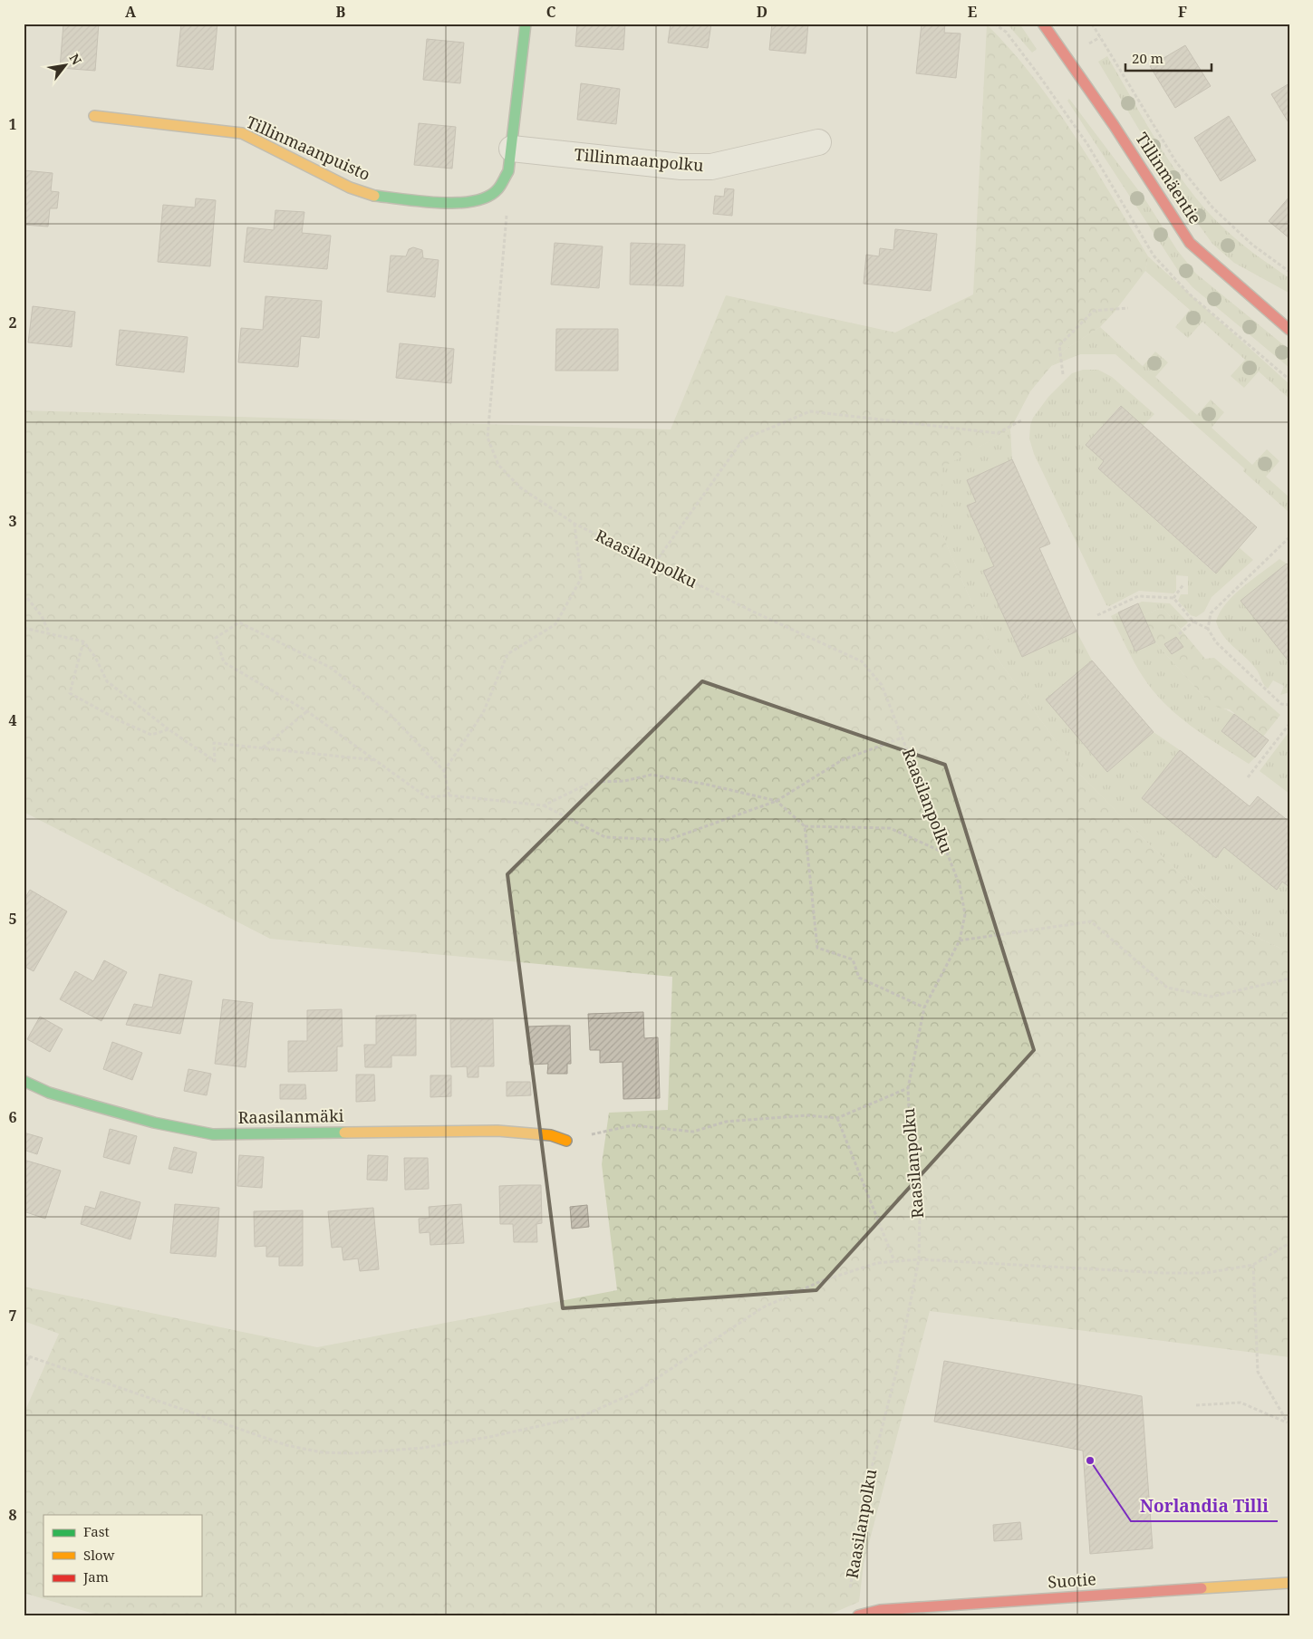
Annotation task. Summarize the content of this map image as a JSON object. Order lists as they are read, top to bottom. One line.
{"streets":{"street":["Tillinmaanpuisto","Tillinmaanpolku","Tillinmäentie","Raasilanmäki","Suotie"],"path":["Raasilanpolku"]},"crossings":[["Tillinmaanpuisto","Tillinmaanpolku"]],"places":["Norlandia Tilli"],"legend":["Fast","Slow","Jam"],"scale_bar":"20 m","north":"top right","grid":{"columns":["A","B","C","D","E","F"],"rows":["1","2","3","4","5","6","7","8"]}}
